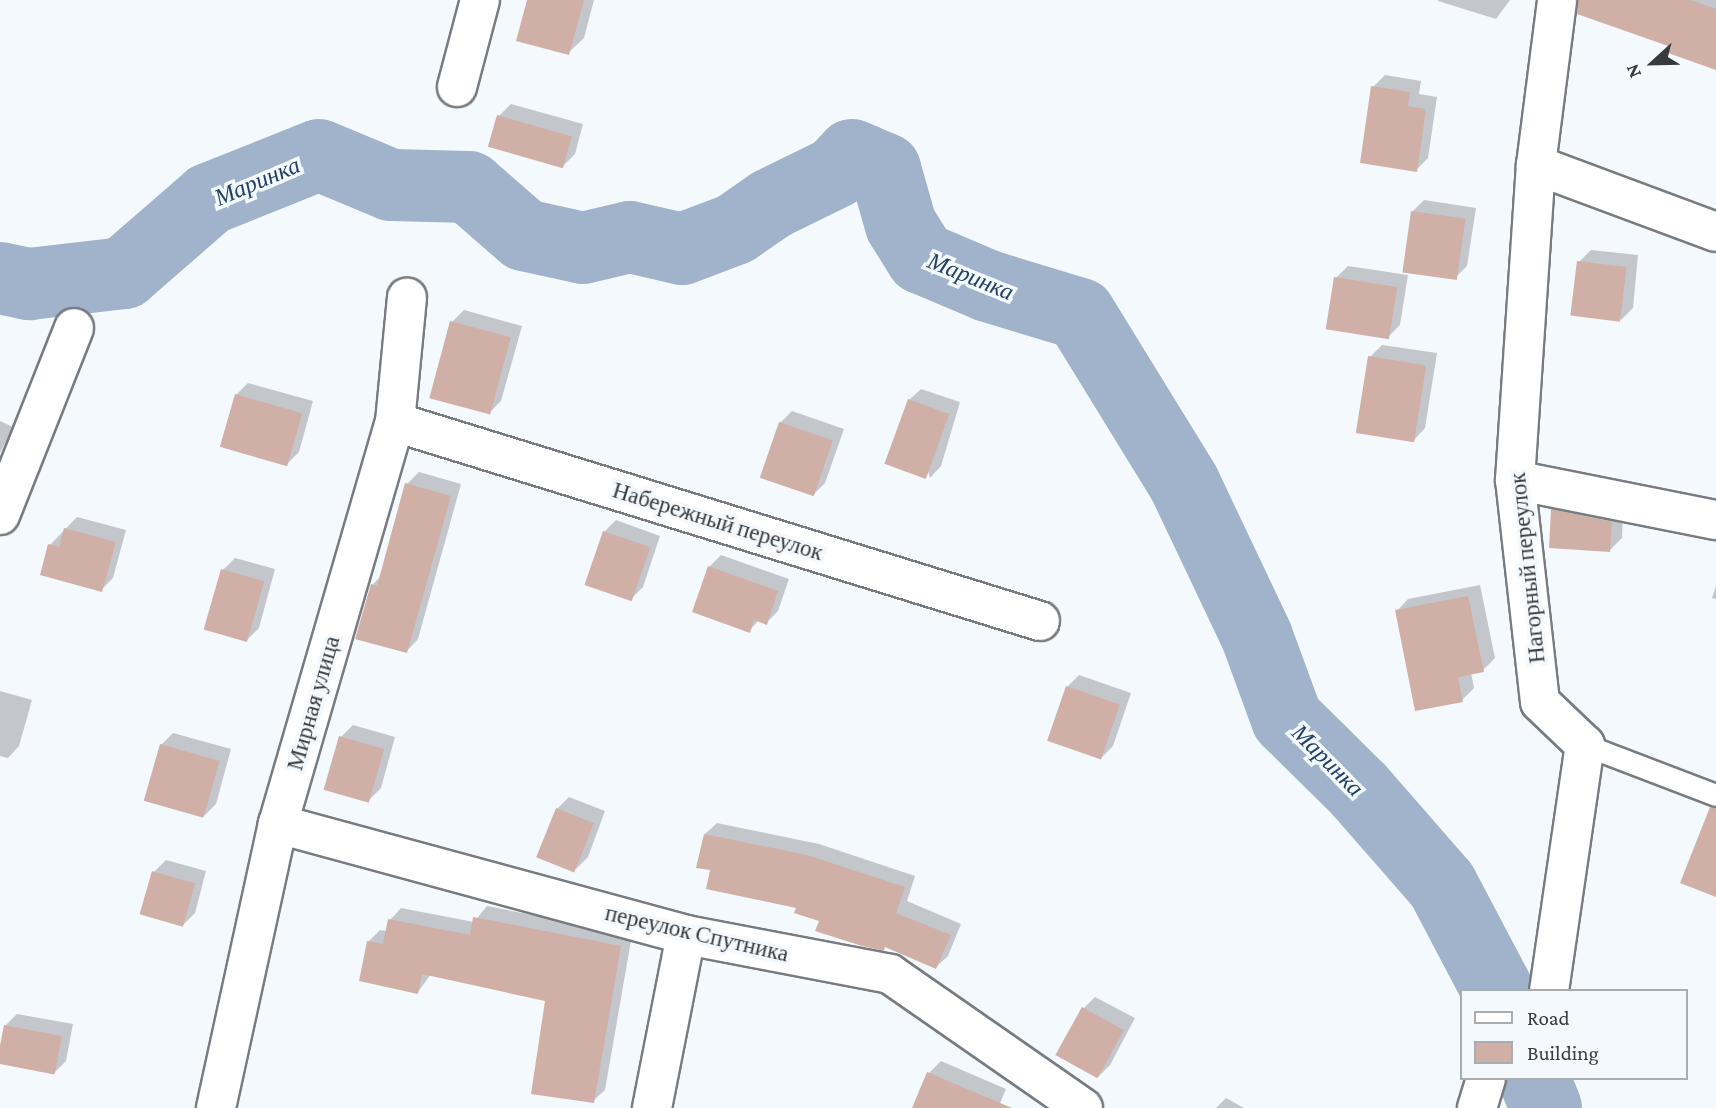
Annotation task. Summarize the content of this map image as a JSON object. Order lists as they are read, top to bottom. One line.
{"streets":{"street":["Набережный переулок","Нагорный переулок","Мирная улица","переулок Спутника"]},"crossings":[["Набережный переулок","Мирная улица"],["Мирная улица","переулок Спутника"]],"water":["Маринка"],"legend":["Road","Building"],"north":"left"}
